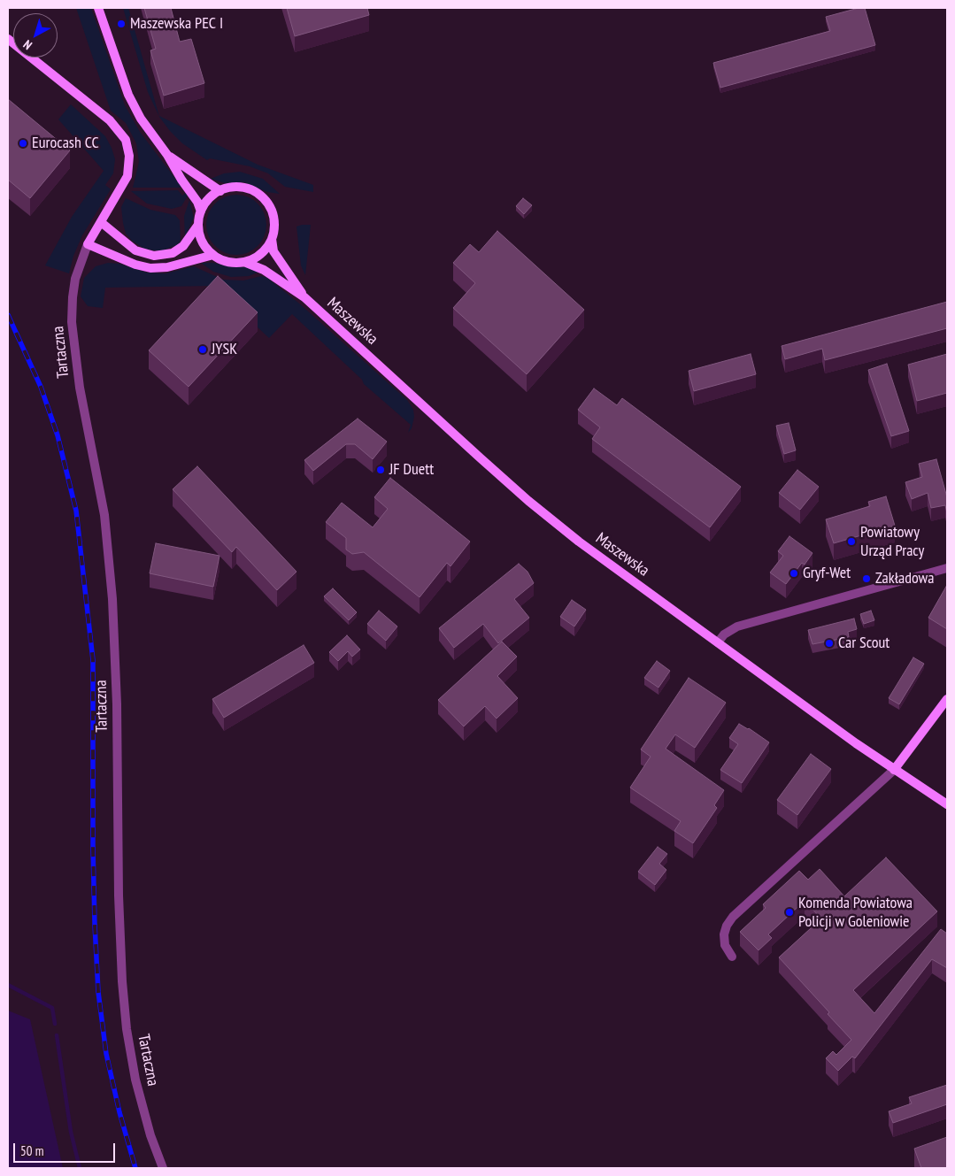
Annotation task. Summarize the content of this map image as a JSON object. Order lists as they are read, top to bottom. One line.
{"streets":{"street":["Maszewska","Tartaczna"]},"places":["Maszewska PEC I","Eurocash CC","JYSK","JF Duett","Powiatowy Urząd Pracy","Gryf-Wet","Zakładowa","Car Scout","Komenda Powiatowa Policji w Goleniowie"],"scale_bar":"50 m","north":"bottom left"}
